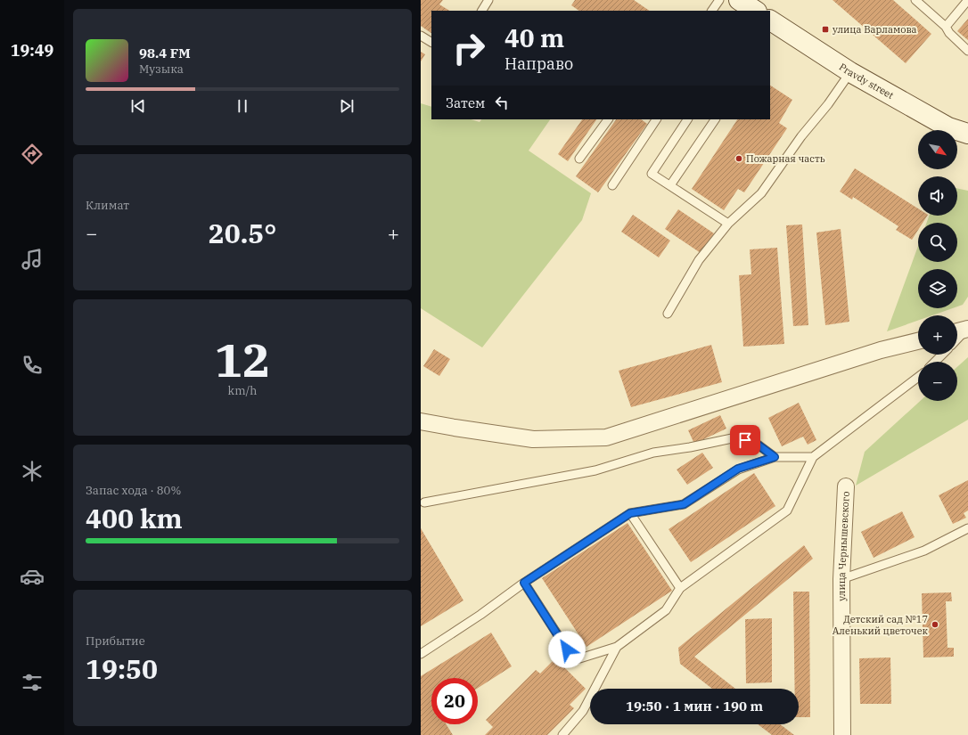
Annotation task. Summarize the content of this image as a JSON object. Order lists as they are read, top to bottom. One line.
{"streets":{"main road":["Pravdy street"],"street":["улица Чернышевского"]},"places":{"transit":["улица Варламова"],"other":["Пожарная часть","Детский сад №17 Аленький цветочек"]},"north":"bottom right","page":{"tabs":"19:49","turn":["40 m","Направо"],"song":["98.4 FM","Музыка"],"then":"Затем","map_buttons":["+","−"],"tile":["Климат",["12","km/h"],["Запас хода · 80%","400 km"],["Прибытие","19:50"]],"heat":["−","20.5°","+"],"limit":"20","trip":"19:50 · 1 мин · 190 m"}}
